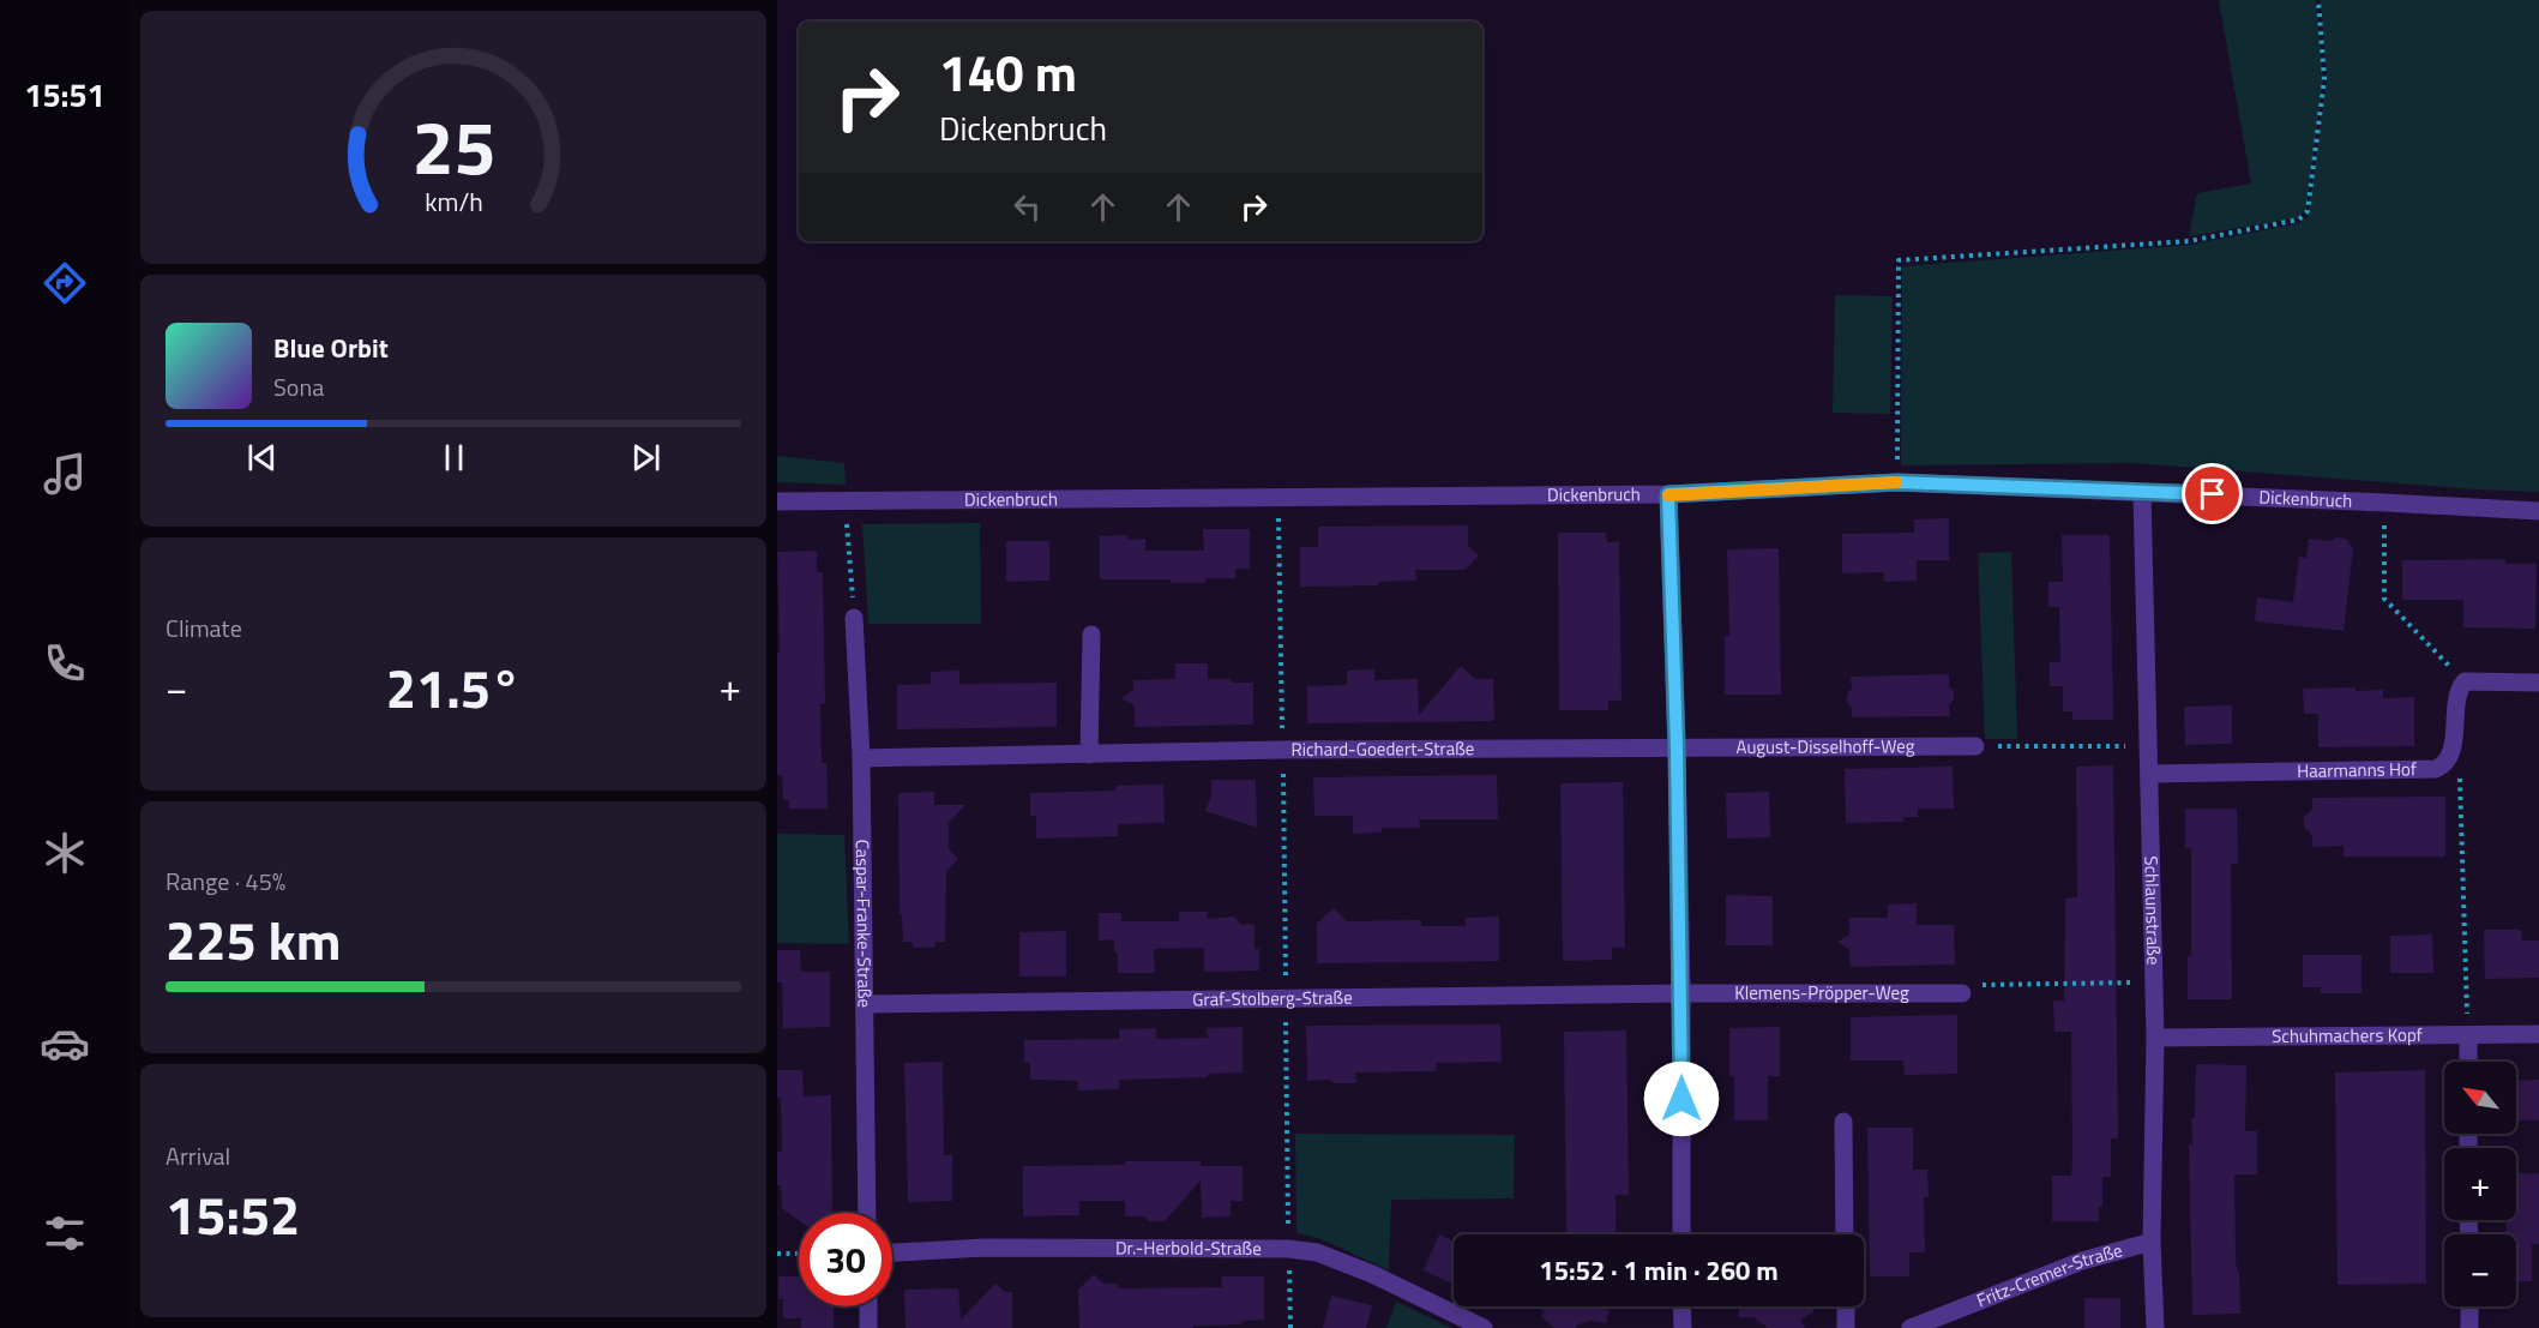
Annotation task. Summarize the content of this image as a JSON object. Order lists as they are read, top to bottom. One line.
{"streets":{"street":["Dickenbruch","August-Disselhoff-Weg","Richard-Goedert-Straße","Haarmanns Hof","Schlaunstraße","Caspar-Franke-Straße","Klemens-Pröpper-Weg","Graf-Stolberg-Straße","Schuhmachers Kopf","Dr.-Herbold-Straße","Fritz-Cremer-Straße"]},"crossings":[["Dickenbruch","Schlaunstraße"],["August-Disselhoff-Weg","Richard-Goedert-Straße"],["Richard-Goedert-Straße","Caspar-Franke-Straße"],["Haarmanns Hof","Schlaunstraße"],["Schlaunstraße","Schuhmachers Kopf"],["Schlaunstraße","Fritz-Cremer-Straße"],["Caspar-Franke-Straße","Graf-Stolberg-Straße"],["Klemens-Pröpper-Weg","Graf-Stolberg-Straße"]],"north":"top left","page":{"tabs":"15:51","turn":["140 m","Dickenbruch"],"song":["Blue Orbit","Sona"],"tile":["Climate",["Range · 45%","225 km"],["Arrival","15:52"]],"heat":["−","21.5°","+"],"map_buttons":["+","−"],"limit":"30","trip":"15:52 · 1 min · 260 m","gauge":["25","km/h"]}}
